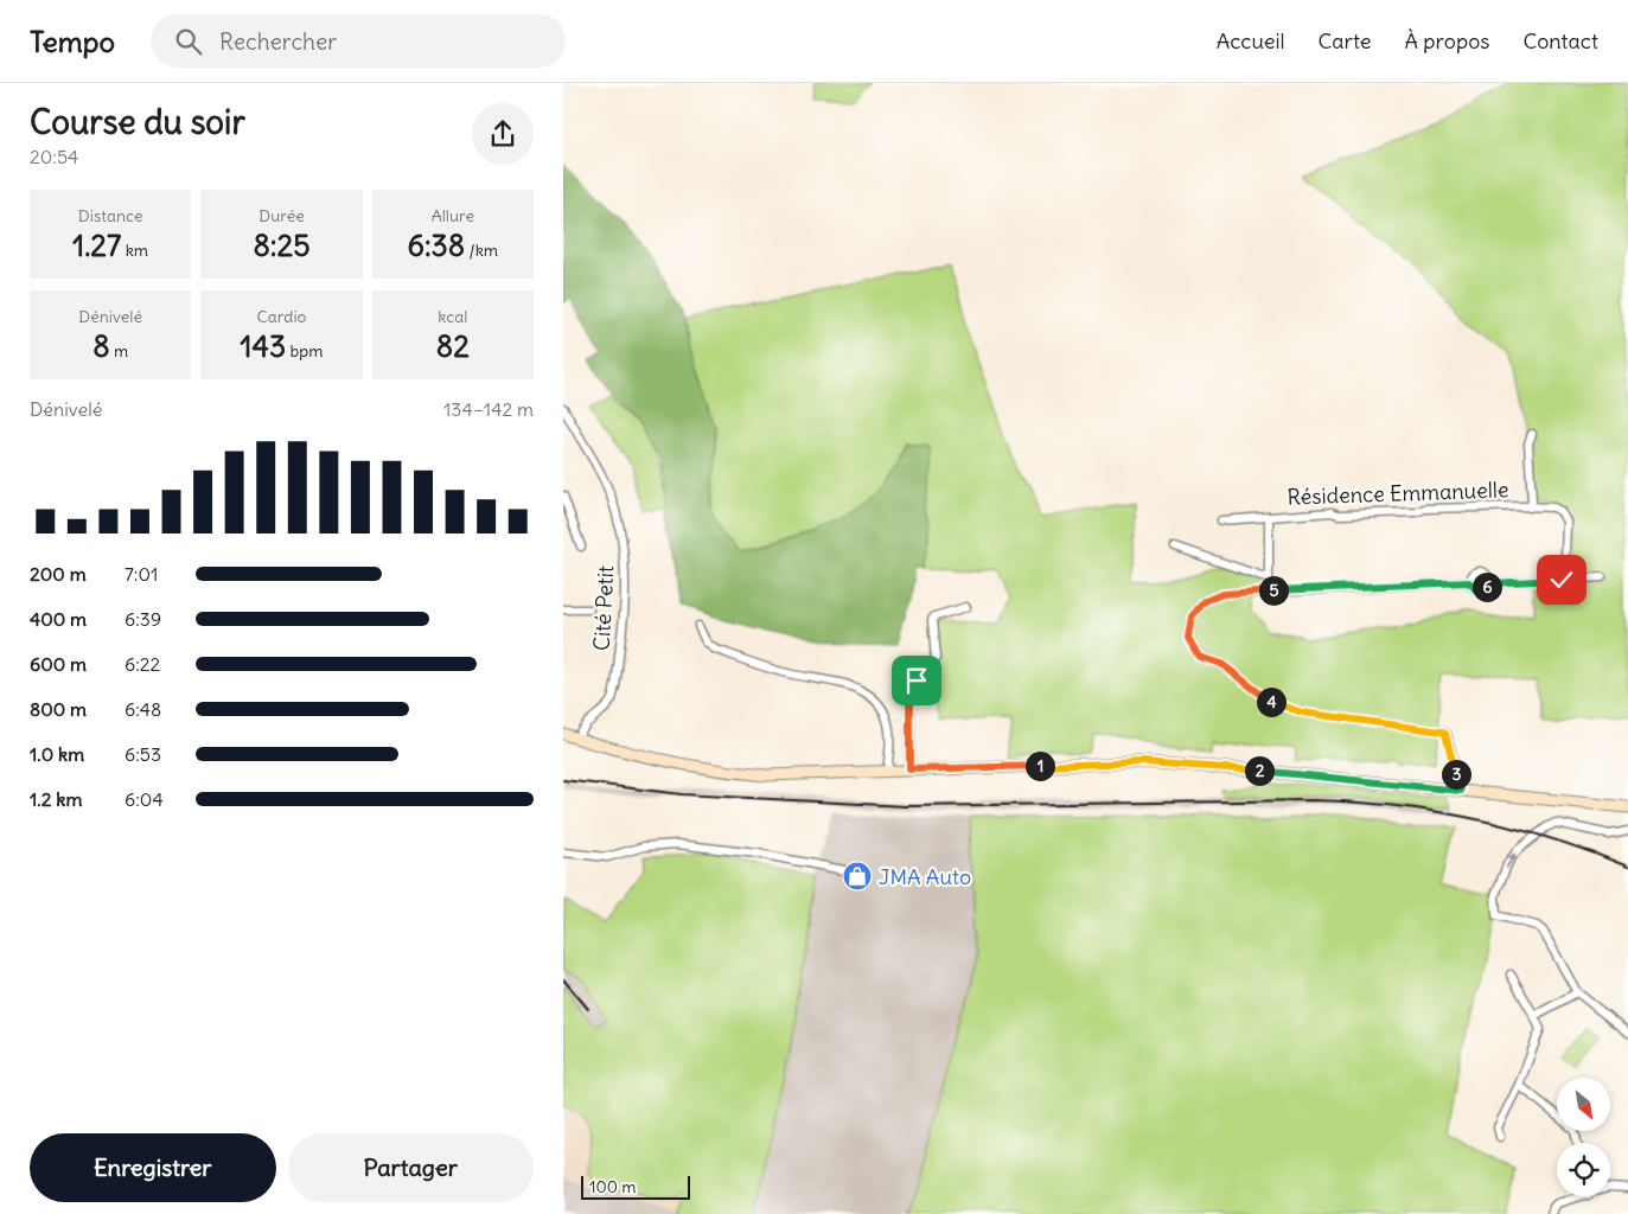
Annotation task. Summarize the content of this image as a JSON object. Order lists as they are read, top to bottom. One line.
{"streets":{"street":["Résidence Emmanuelle","Cité Petit"]},"places":{"shop":["JMA Auto"]},"scale_bar":"100 m","north":"bottom right","page":{"header":"Tempo","search":"Rechercher","nav":["Accueil","Carte","À propos","Contact"],"heading":["Course du soir","20:54"],"stats":[["Distance","1.27 km"],["Durée","8:25"],["Allure","6:38 /km"],["Dénivelé","8 m"],["Cardio","143 bpm"],["kcal","82"]],"chart":["Dénivelé","134–142 m"],"list":[{"name":"200 m","note":"7:01"},{"name":"400 m","note":"6:39"},{"name":"600 m","note":"6:22"},{"name":"800 m","note":"6:48"},{"name":"1.0 km","note":"6:53"},{"name":"1.2 km","note":"6:04"}],"pins":["6","5","4","1","2","3"],"buttons":["Enregistrer","Partager"],"scale":"100 m"}}
